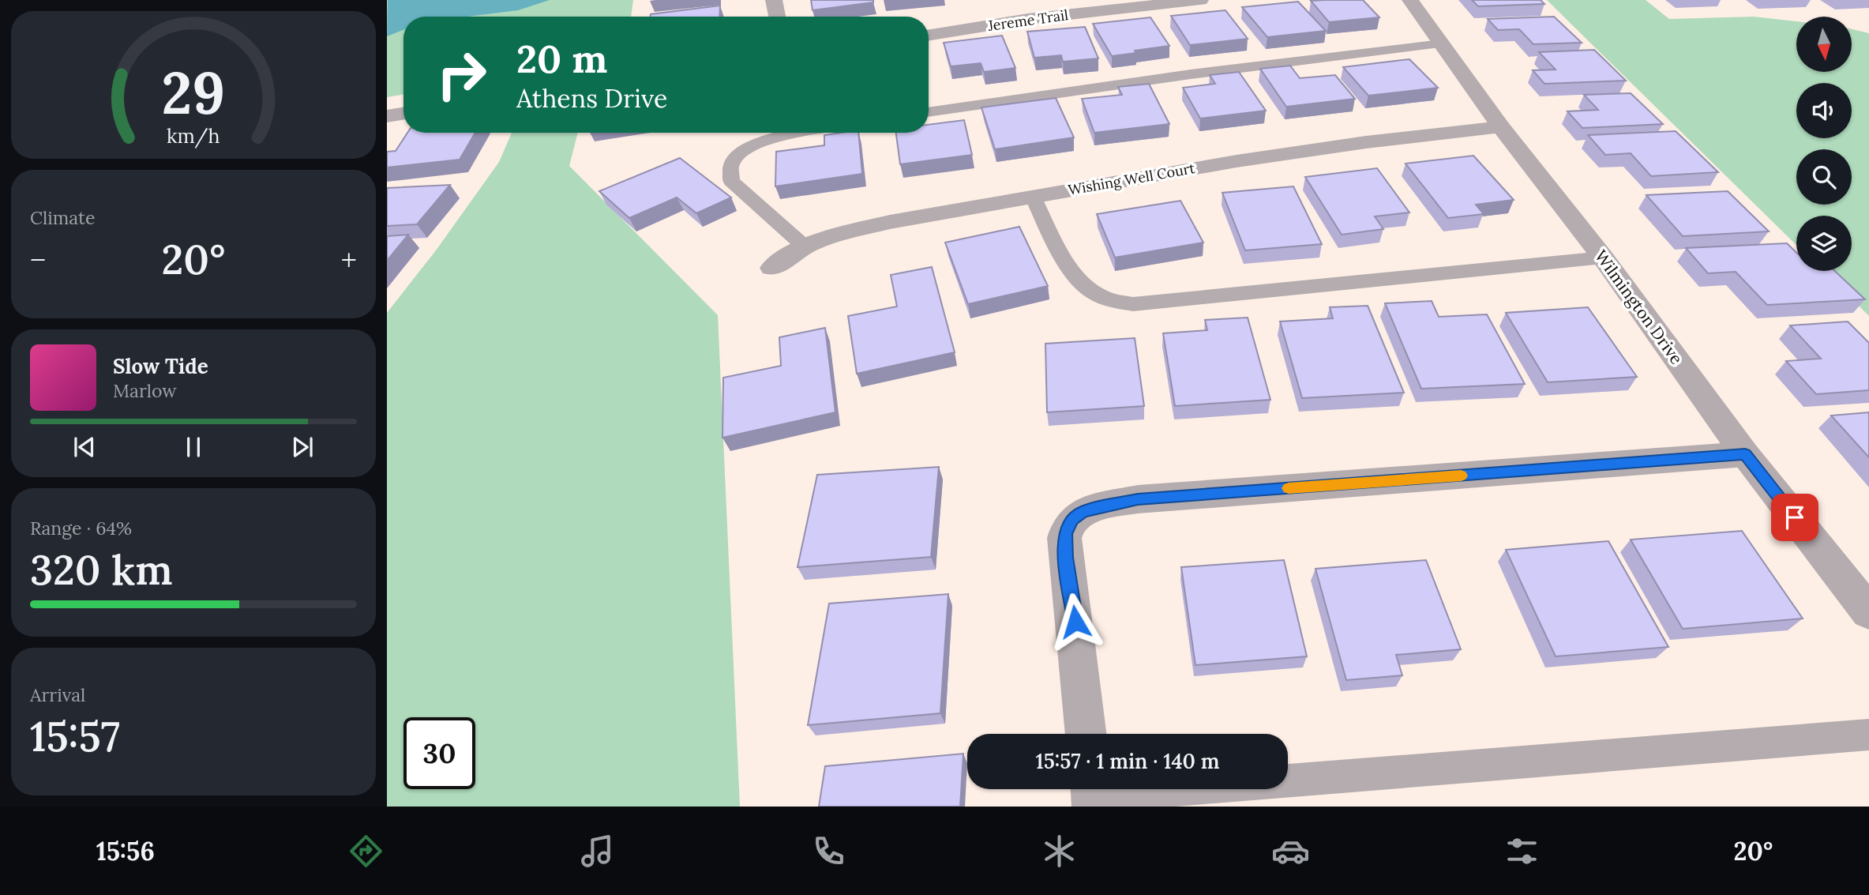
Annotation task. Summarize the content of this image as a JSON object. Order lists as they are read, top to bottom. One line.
{"streets":{"street":["Jereme Trail","Wishing Well Court","Wilmington Drive"]},"crossings":[["Wishing Well Court","Wilmington Drive"]],"north":"bottom","page":{"turn":["20 m","Athens Drive"],"tile":["Climate",["Range · 64%","320 km"],["Arrival","15:57"]],"heat":["−","20°","+"],"song":["Slow Tide","Marlow"],"limit":"30","trip":"15:57 · 1 min · 140 m","tabs":["15:56","20°"],"gauge":["29","km/h"]}}
